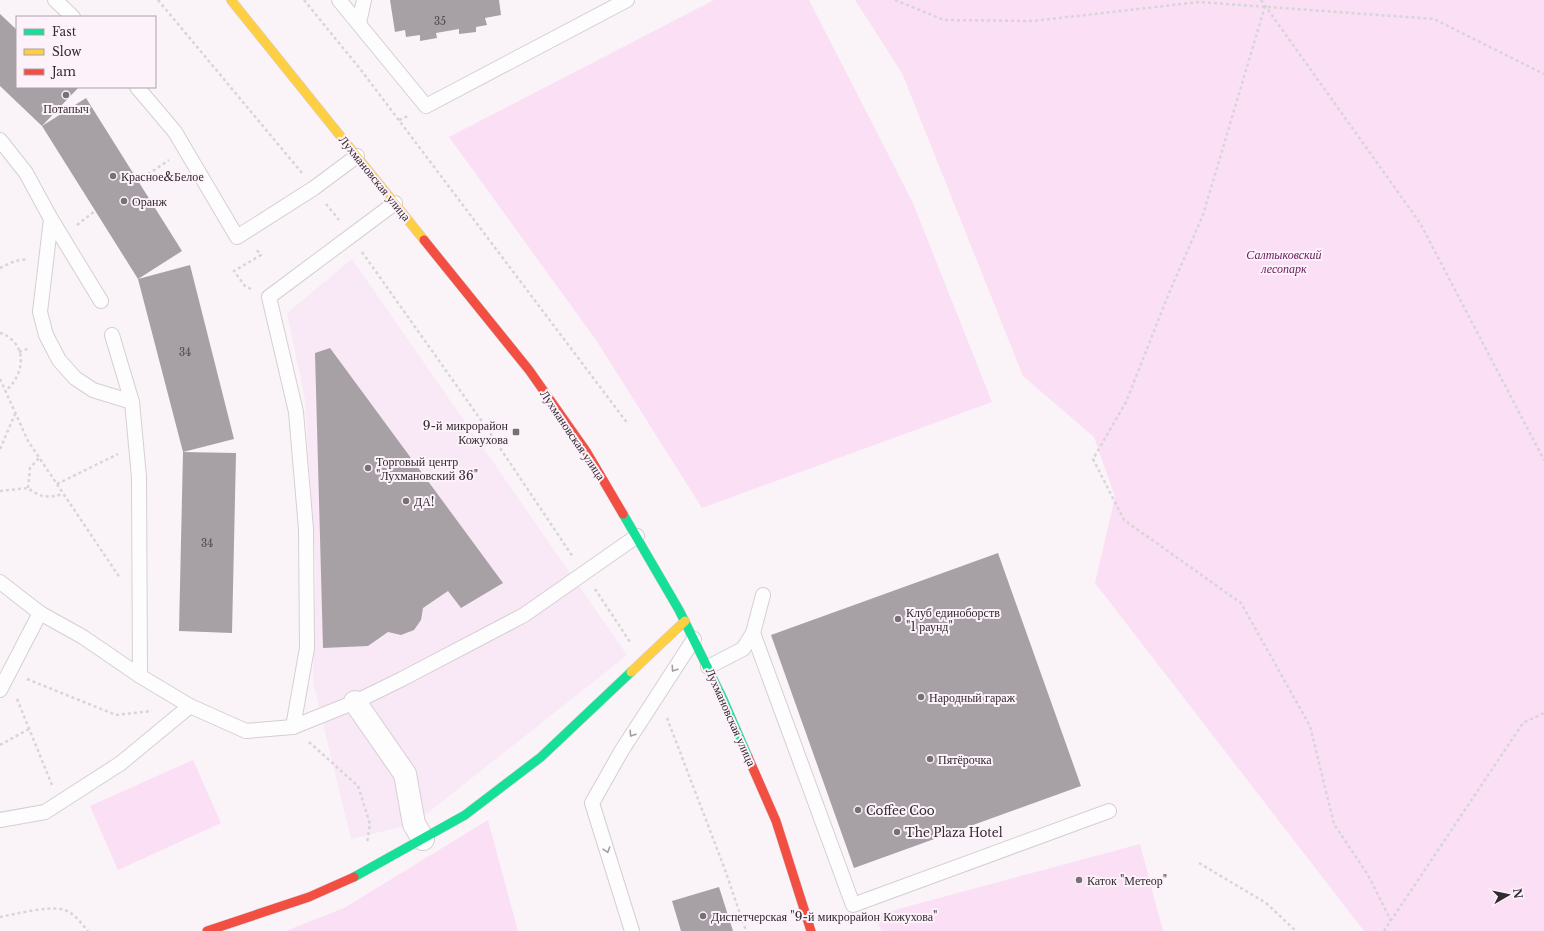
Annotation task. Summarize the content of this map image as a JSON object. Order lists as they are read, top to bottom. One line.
{"streets":{"street":["Лухмановская улица"]},"parks":["Салтыковский лесопарк"],"places":{"other":["Потапыч","Красное&Белое","Оранж","Торговый центр \"Лухмановский 36\"","ДА!","Клуб единоборств \"1 раунд\"","Народный гараж","Пятёрочка","Coffee Coo","The Plaza Hotel","Каток \"Метеор\"","Диспетчерская \"9-й микрорайон Кожухова\""],"transit":["9-й микрорайон Кожухова"]},"house_numbers":["35","34","34"],"legend":["Fast","Slow","Jam"],"north":"right"}
